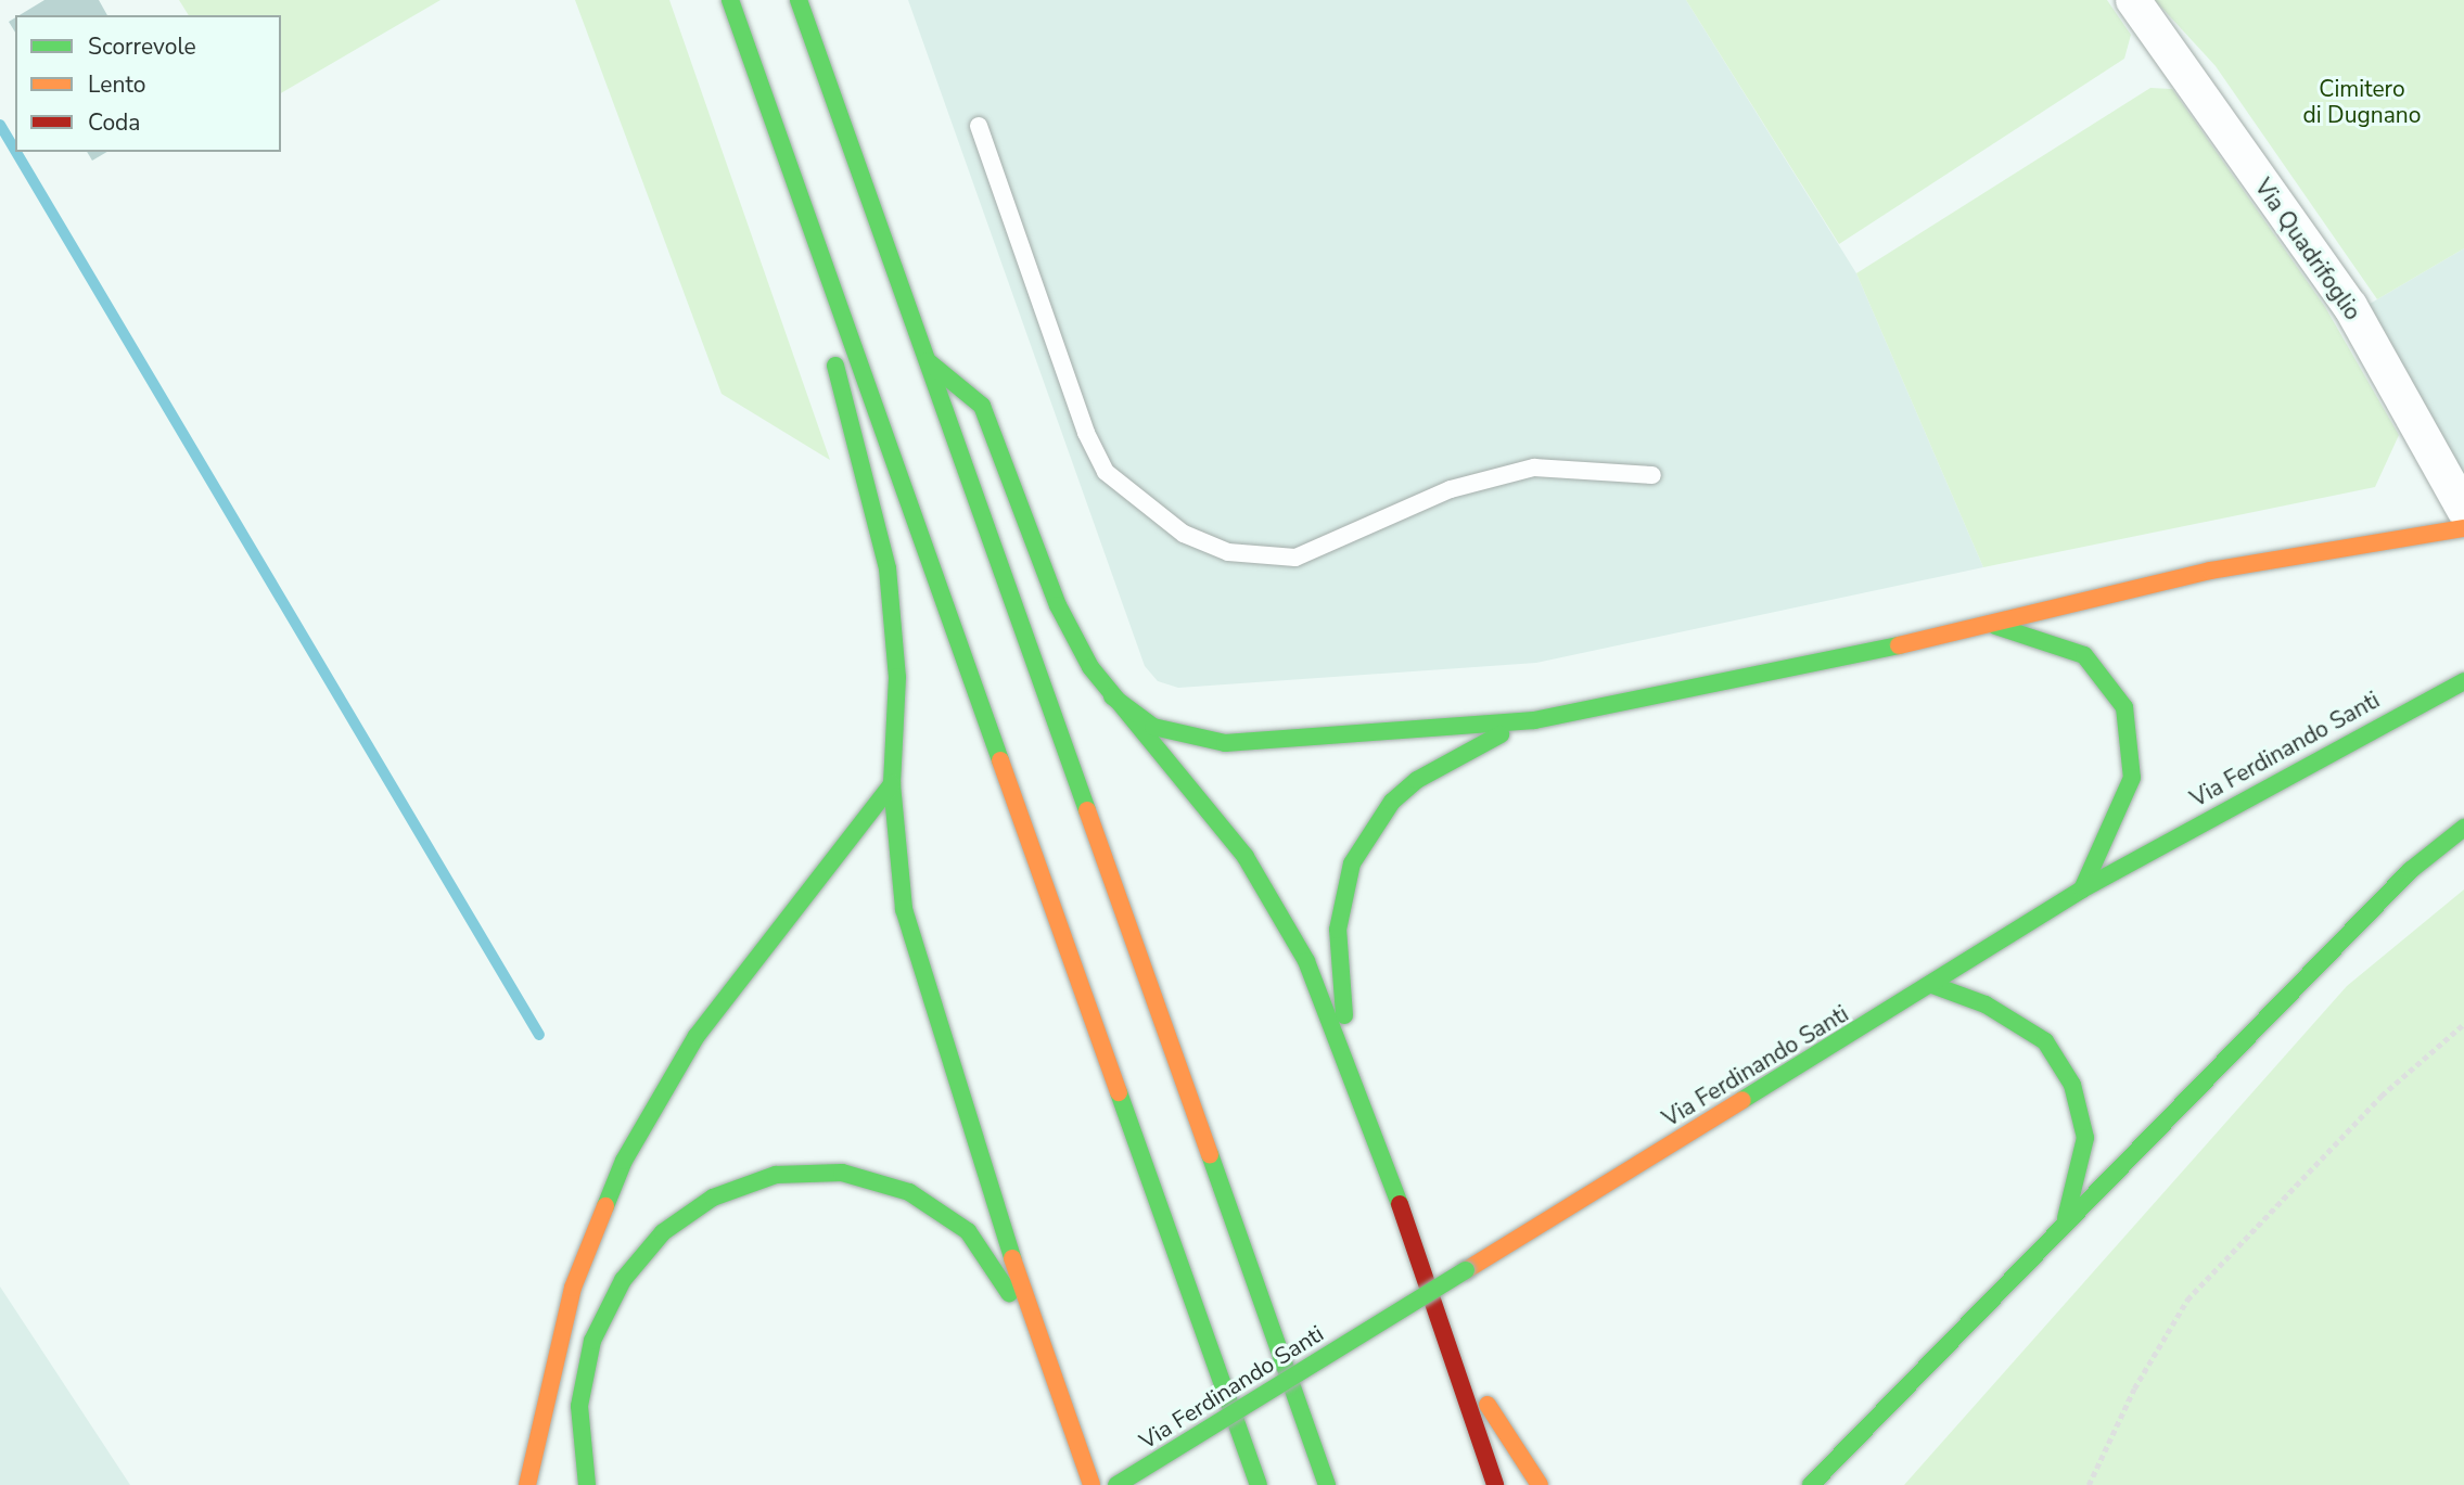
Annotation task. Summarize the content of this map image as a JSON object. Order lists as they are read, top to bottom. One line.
{"streets":{"main road":["Via Ferdinando Santi"],"street":["Via Quadrifoglio"]},"parks":["Cimitero di Dugnano"],"legend":["Scorrevole","Lento","Coda"]}
